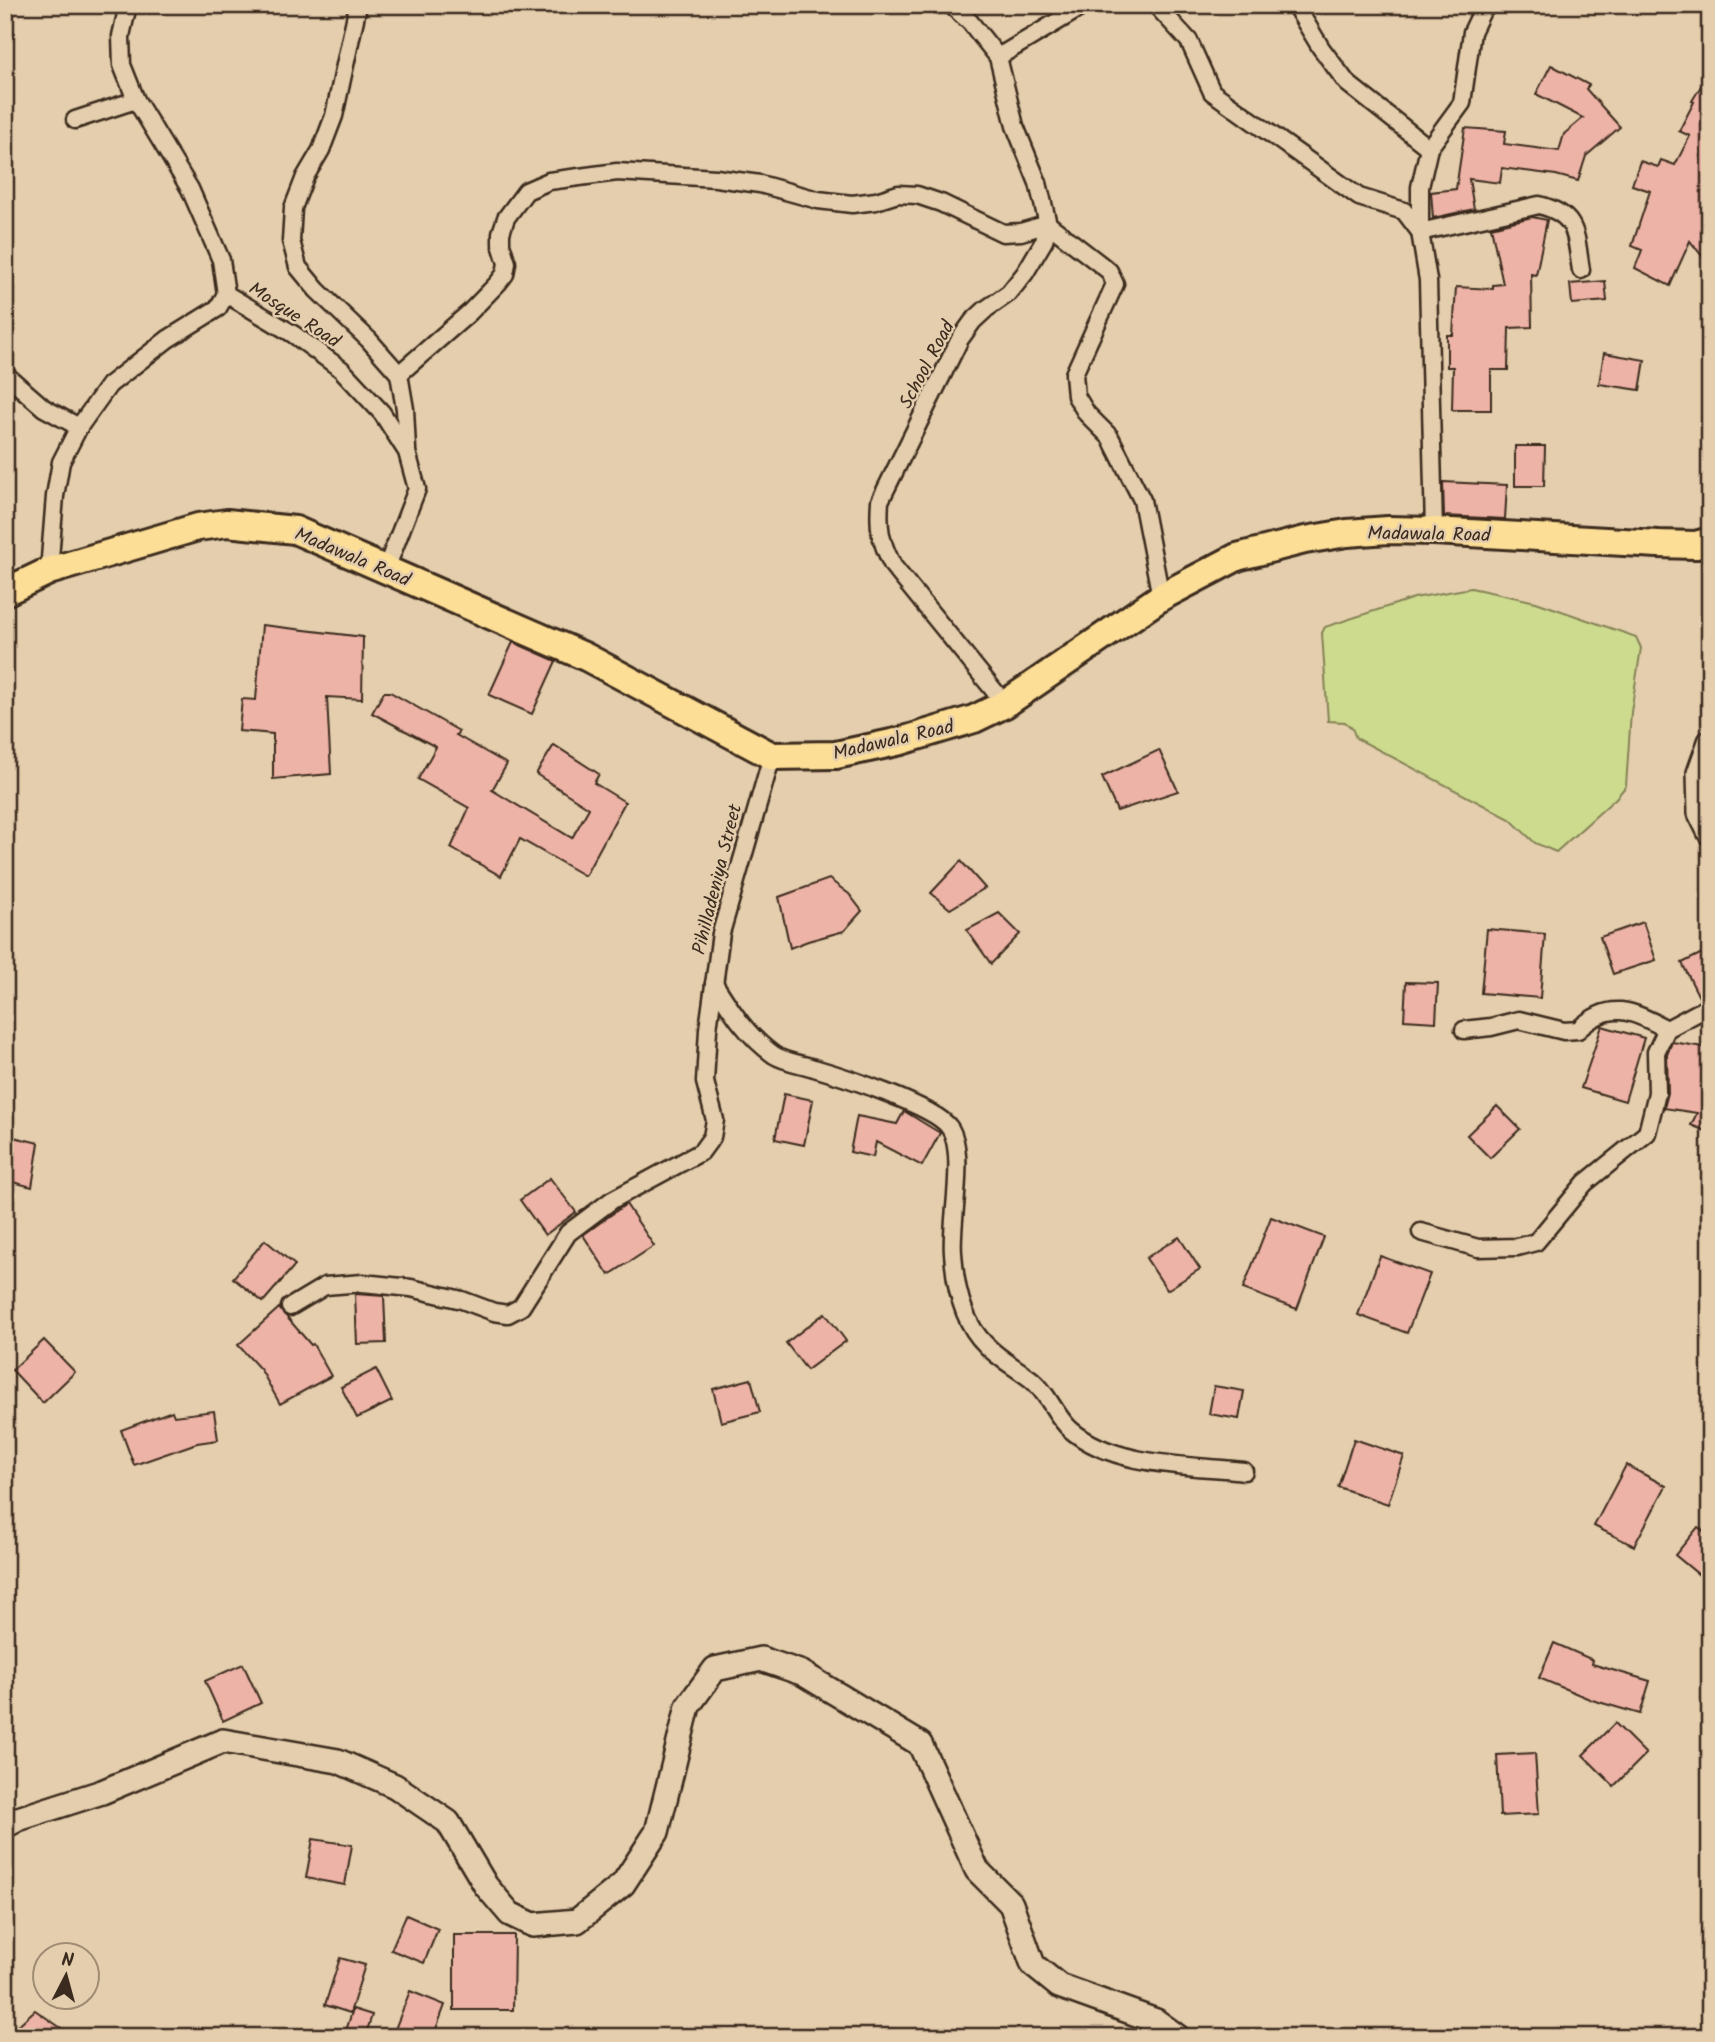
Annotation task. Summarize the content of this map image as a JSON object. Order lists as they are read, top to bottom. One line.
{"streets":{"main road":["Madawala Road"],"street":["Mosque Road","School Road","Pihilladeniya Street"]},"crossings":[["Mosque Road","Madawala Road"],["School Road","Madawala Road"],["Madawala Road","Pihilladeniya Street"]],"north":"top"}
